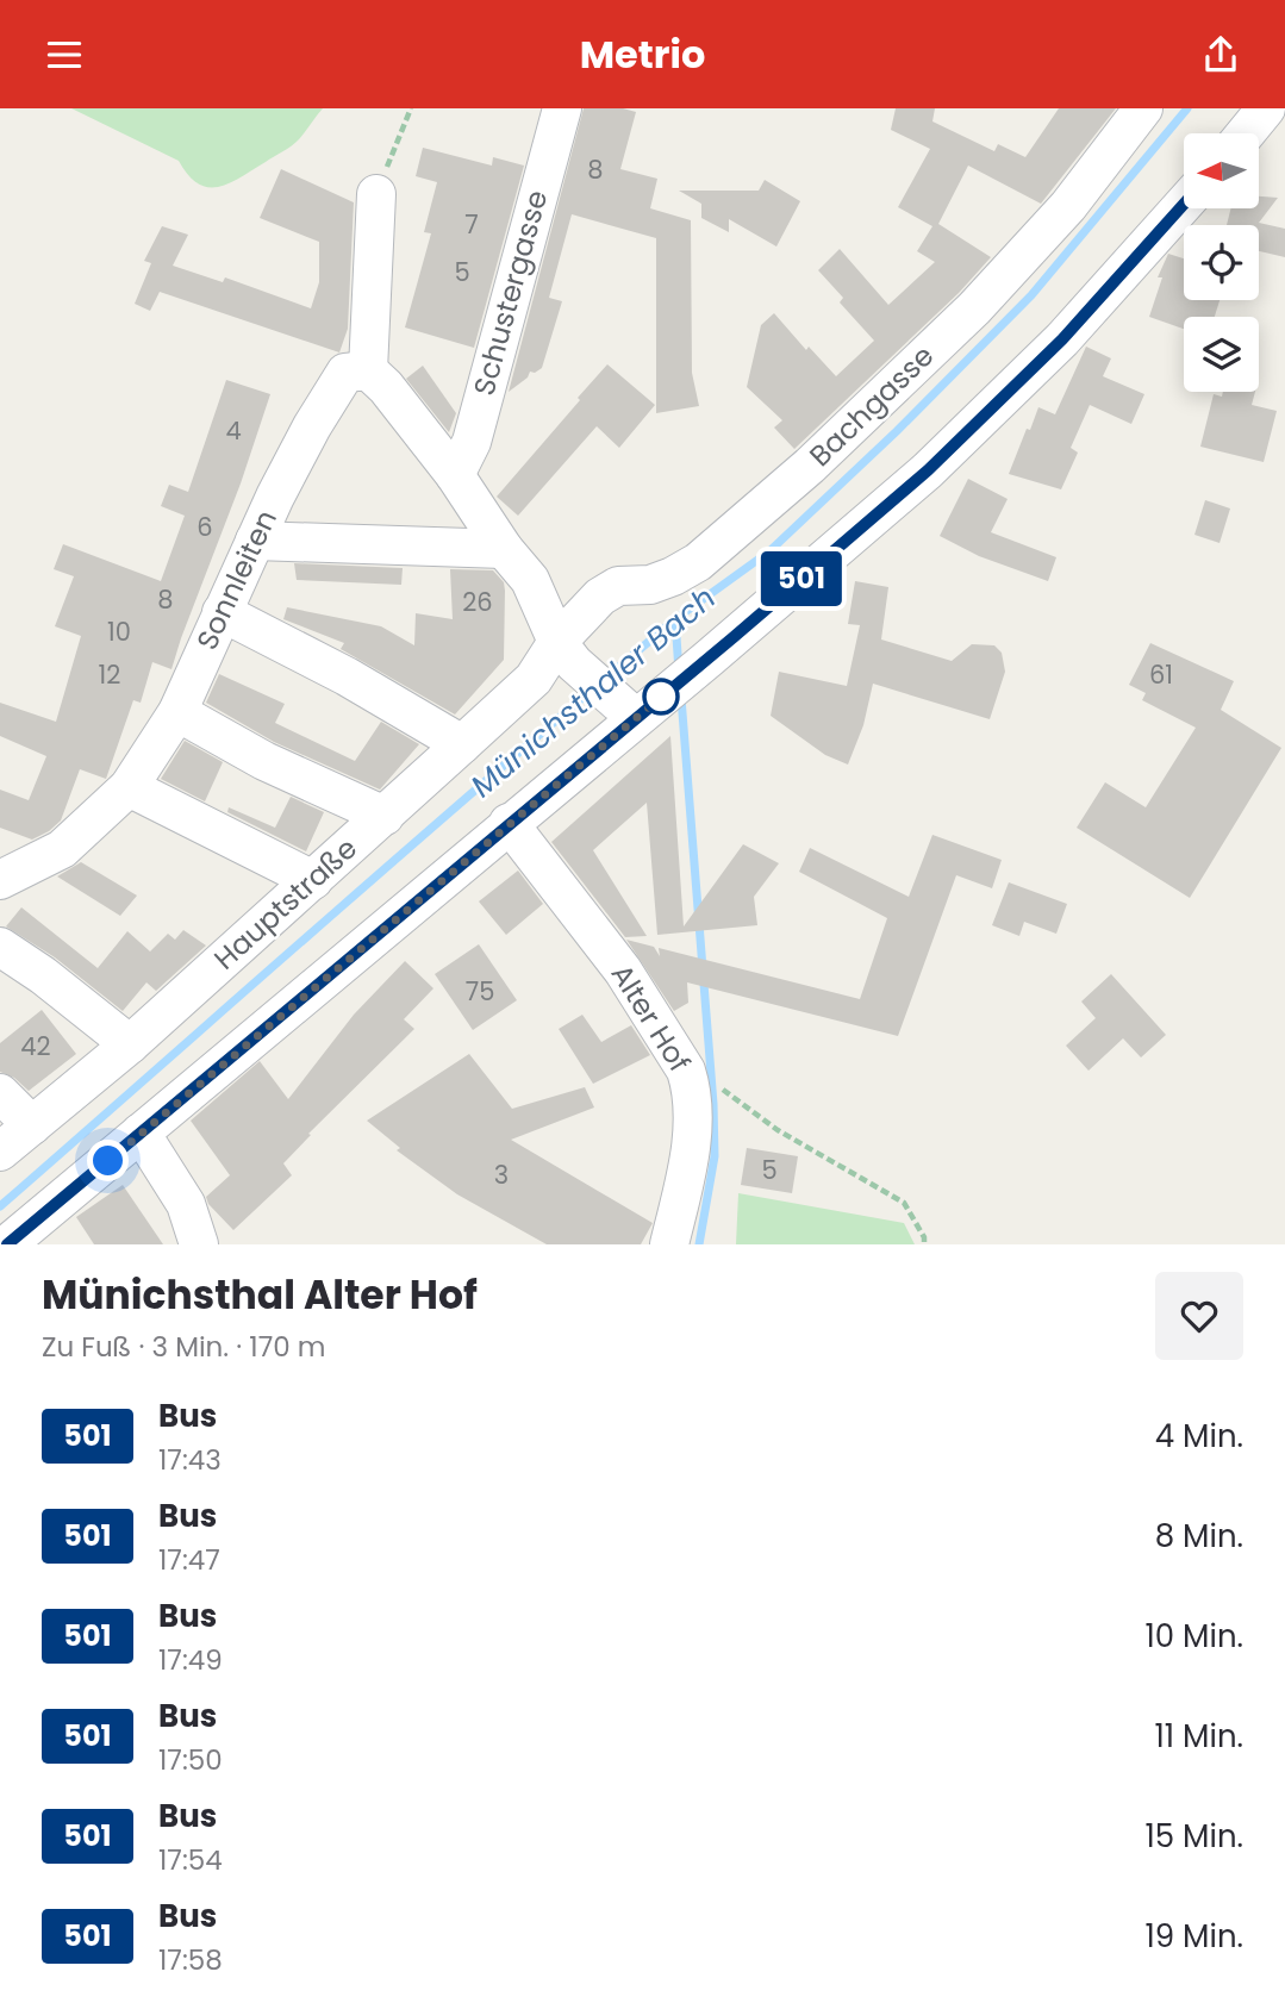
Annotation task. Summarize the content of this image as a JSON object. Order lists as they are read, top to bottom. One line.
{"streets":{"street":["Schustergasse","Bachgasse","Sonnleiten","Hauptstraße","Alter Hof"]},"crossings":[["Bachgasse","Hauptstraße"]],"water":["Münichsthaler Bach"],"lines":["bus line 501"],"house_numbers":["8","7","5","4","6","8","26","10","12","61","75","42","5","3"],"north":"left","page":{"header":"Metrio","on_map":"501","heading":["Münichsthal Alter Hof","Zu Fuß · 3 Min. · 170 m"],"list":[{"mark":"501","name":"Bus","note":"17:43","value":"4 Min."},{"mark":"501","name":"Bus","note":"17:47","value":"8 Min."},{"mark":"501","name":"Bus","note":"17:49","value":"10 Min."},{"mark":"501","name":"Bus","note":"17:50","value":"11 Min."},{"mark":"501","name":"Bus","note":"17:54","value":"15 Min."},{"mark":"501","name":"Bus","note":"17:58","value":"19 Min."}]}}
